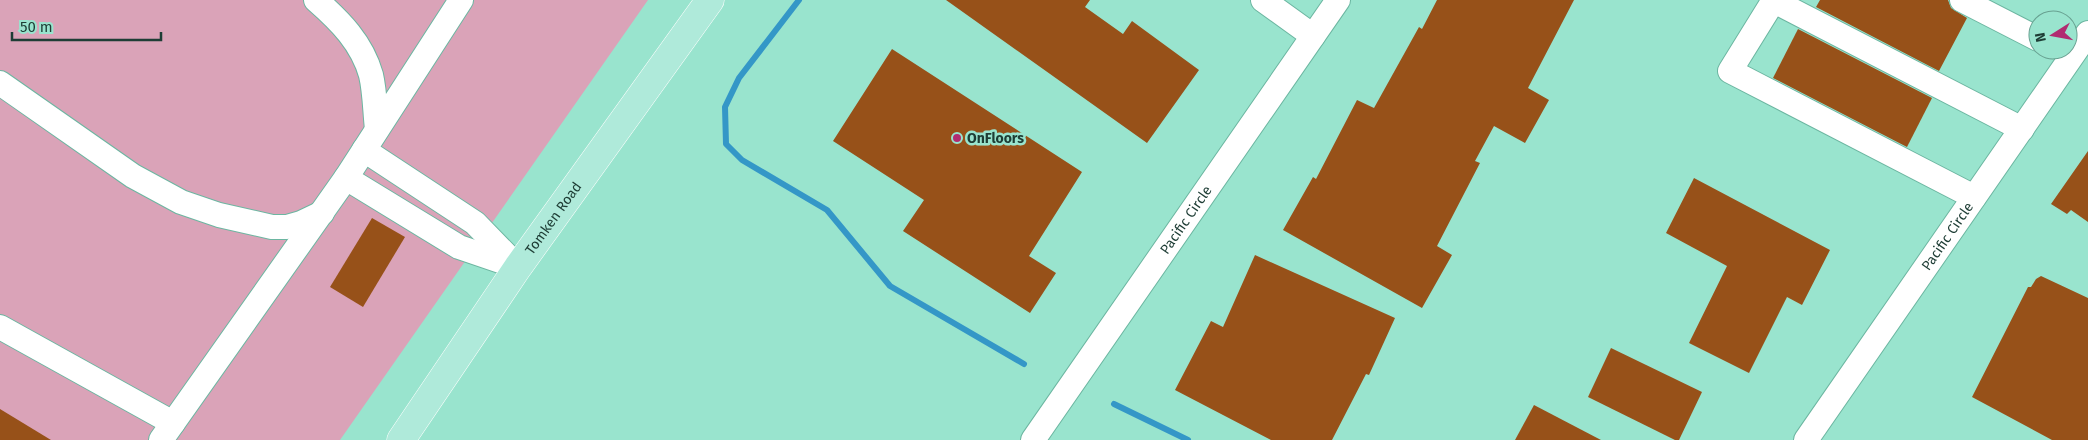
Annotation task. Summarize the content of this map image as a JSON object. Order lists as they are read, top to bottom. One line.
{"streets":{"main road":["Tomken Road"],"street":["Pacific Circle"]},"places":["OnFloors"],"scale_bar":"50 m","north":"left"}
